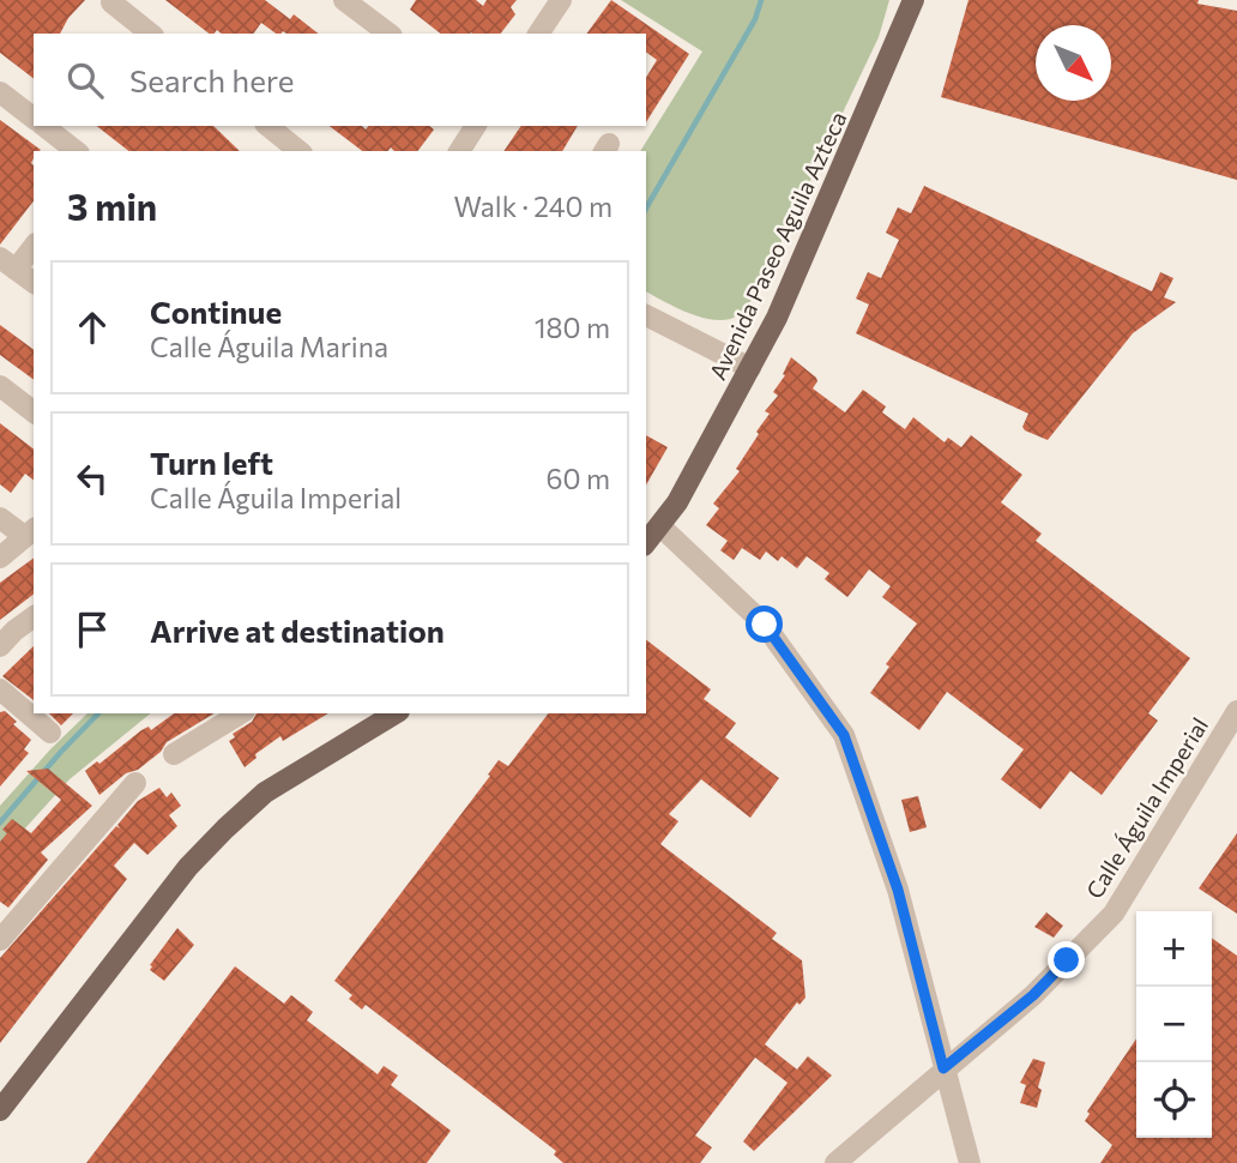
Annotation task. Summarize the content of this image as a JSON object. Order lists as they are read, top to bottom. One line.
{"streets":{"main road":["Avenida Paseo Aguila Azteca"],"street":["Calle Águila Imperial"]},"north":"bottom right","page":{"search":"Search here","heading":["3 min","Walk · 240 m"],"list":[["Continue","Calle Águila Marina","180 m"],["Turn left","Calle Águila Imperial","60 m"],"Arrive at destination"],"map_buttons":["+","−"]}}
